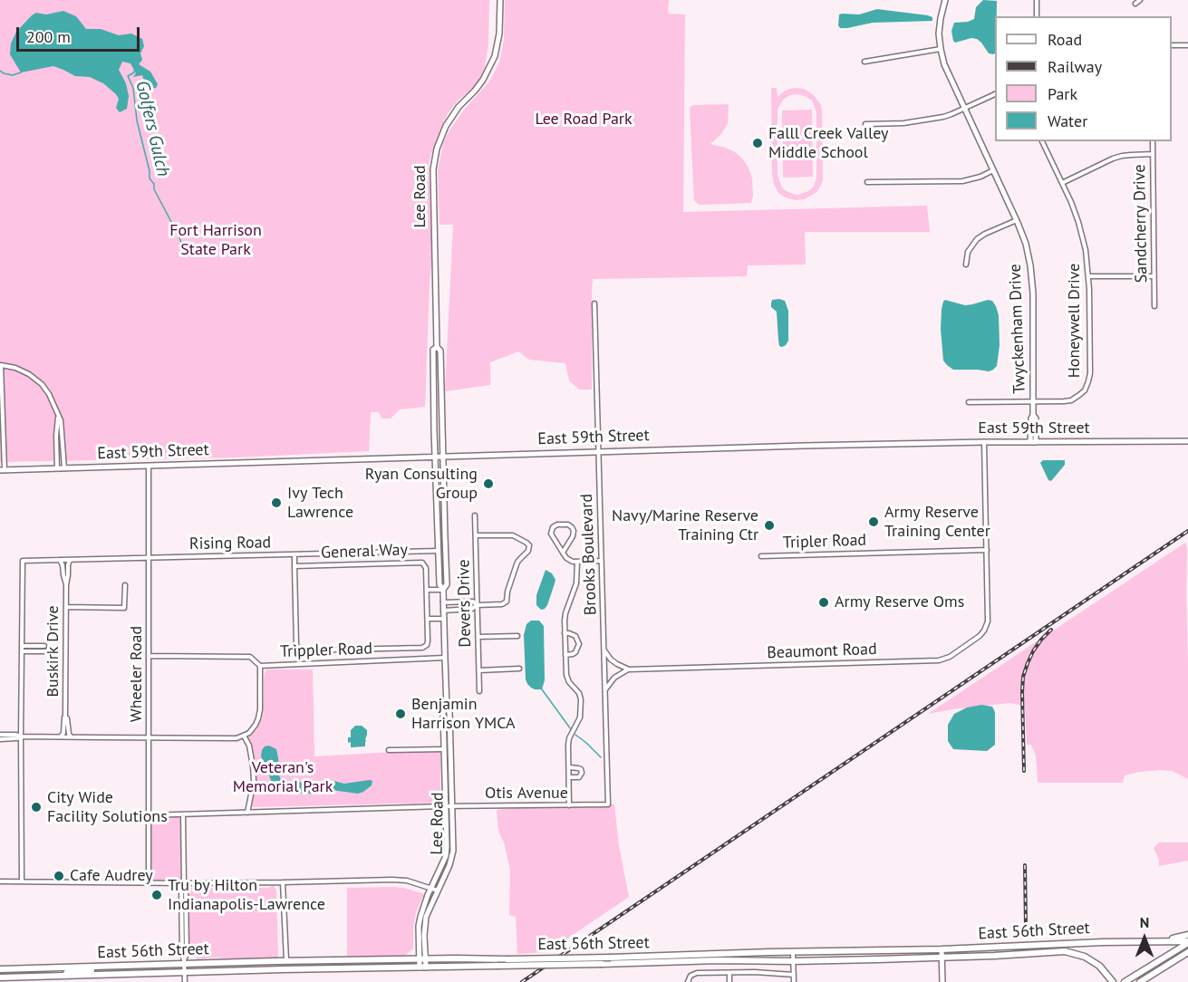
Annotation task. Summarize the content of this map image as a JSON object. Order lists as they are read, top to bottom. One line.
{"streets":{"main road":["East 56th Street"],"street":["Lee Road","Sandcherry Drive","Honeywell Drive","Twyckenham Drive","East 59th Street","Tripler Road","Rising Road","General Way","Brooks Boulevard","Devers Drive","Trippler Road","Buskirk Drive","Beaumont Road","Wheeler Road","Otis Avenue"]},"crossings":[["Lee Road","East 59th Street"],["Lee Road","Rising Road"],["Lee Road","Trippler Road"],["Lee Road","Otis Avenue"],["Lee Road","East 56th Street"],["Honeywell Drive","Twyckenham Drive"],["Twyckenham Drive","East 59th Street"],["East 59th Street","Brooks Boulevard"],["East 59th Street","Beaumont Road"],["East 59th Street","Wheeler Road"],["Tripler Road","Beaumont Road"],["Rising Road","Buskirk Drive"],["Rising Road","Wheeler Road"],["Brooks Boulevard","Otis Avenue"],["Wheeler Road","Otis Avenue"]],"water":["Golfers Gulch"],"parks":["Lee Road Park","Fort Harrison State Park","Veteran's Memorial Park"],"places":["Falll Creek Valley Middle School","Ryan Consulting Group","Ivy Tech Lawrence","Army Reserve Training Center","Navy/Marine Reserve Training Ctr","Army Reserve Oms","Benjamin Harrison YMCA","City Wide Facility Solutions","Cafe Audrey","Tru by Hilton Indianapolis-Lawrence"],"legend":["Road","Railway","Park","Water"],"scale_bar":"200 m","north":"top"}
